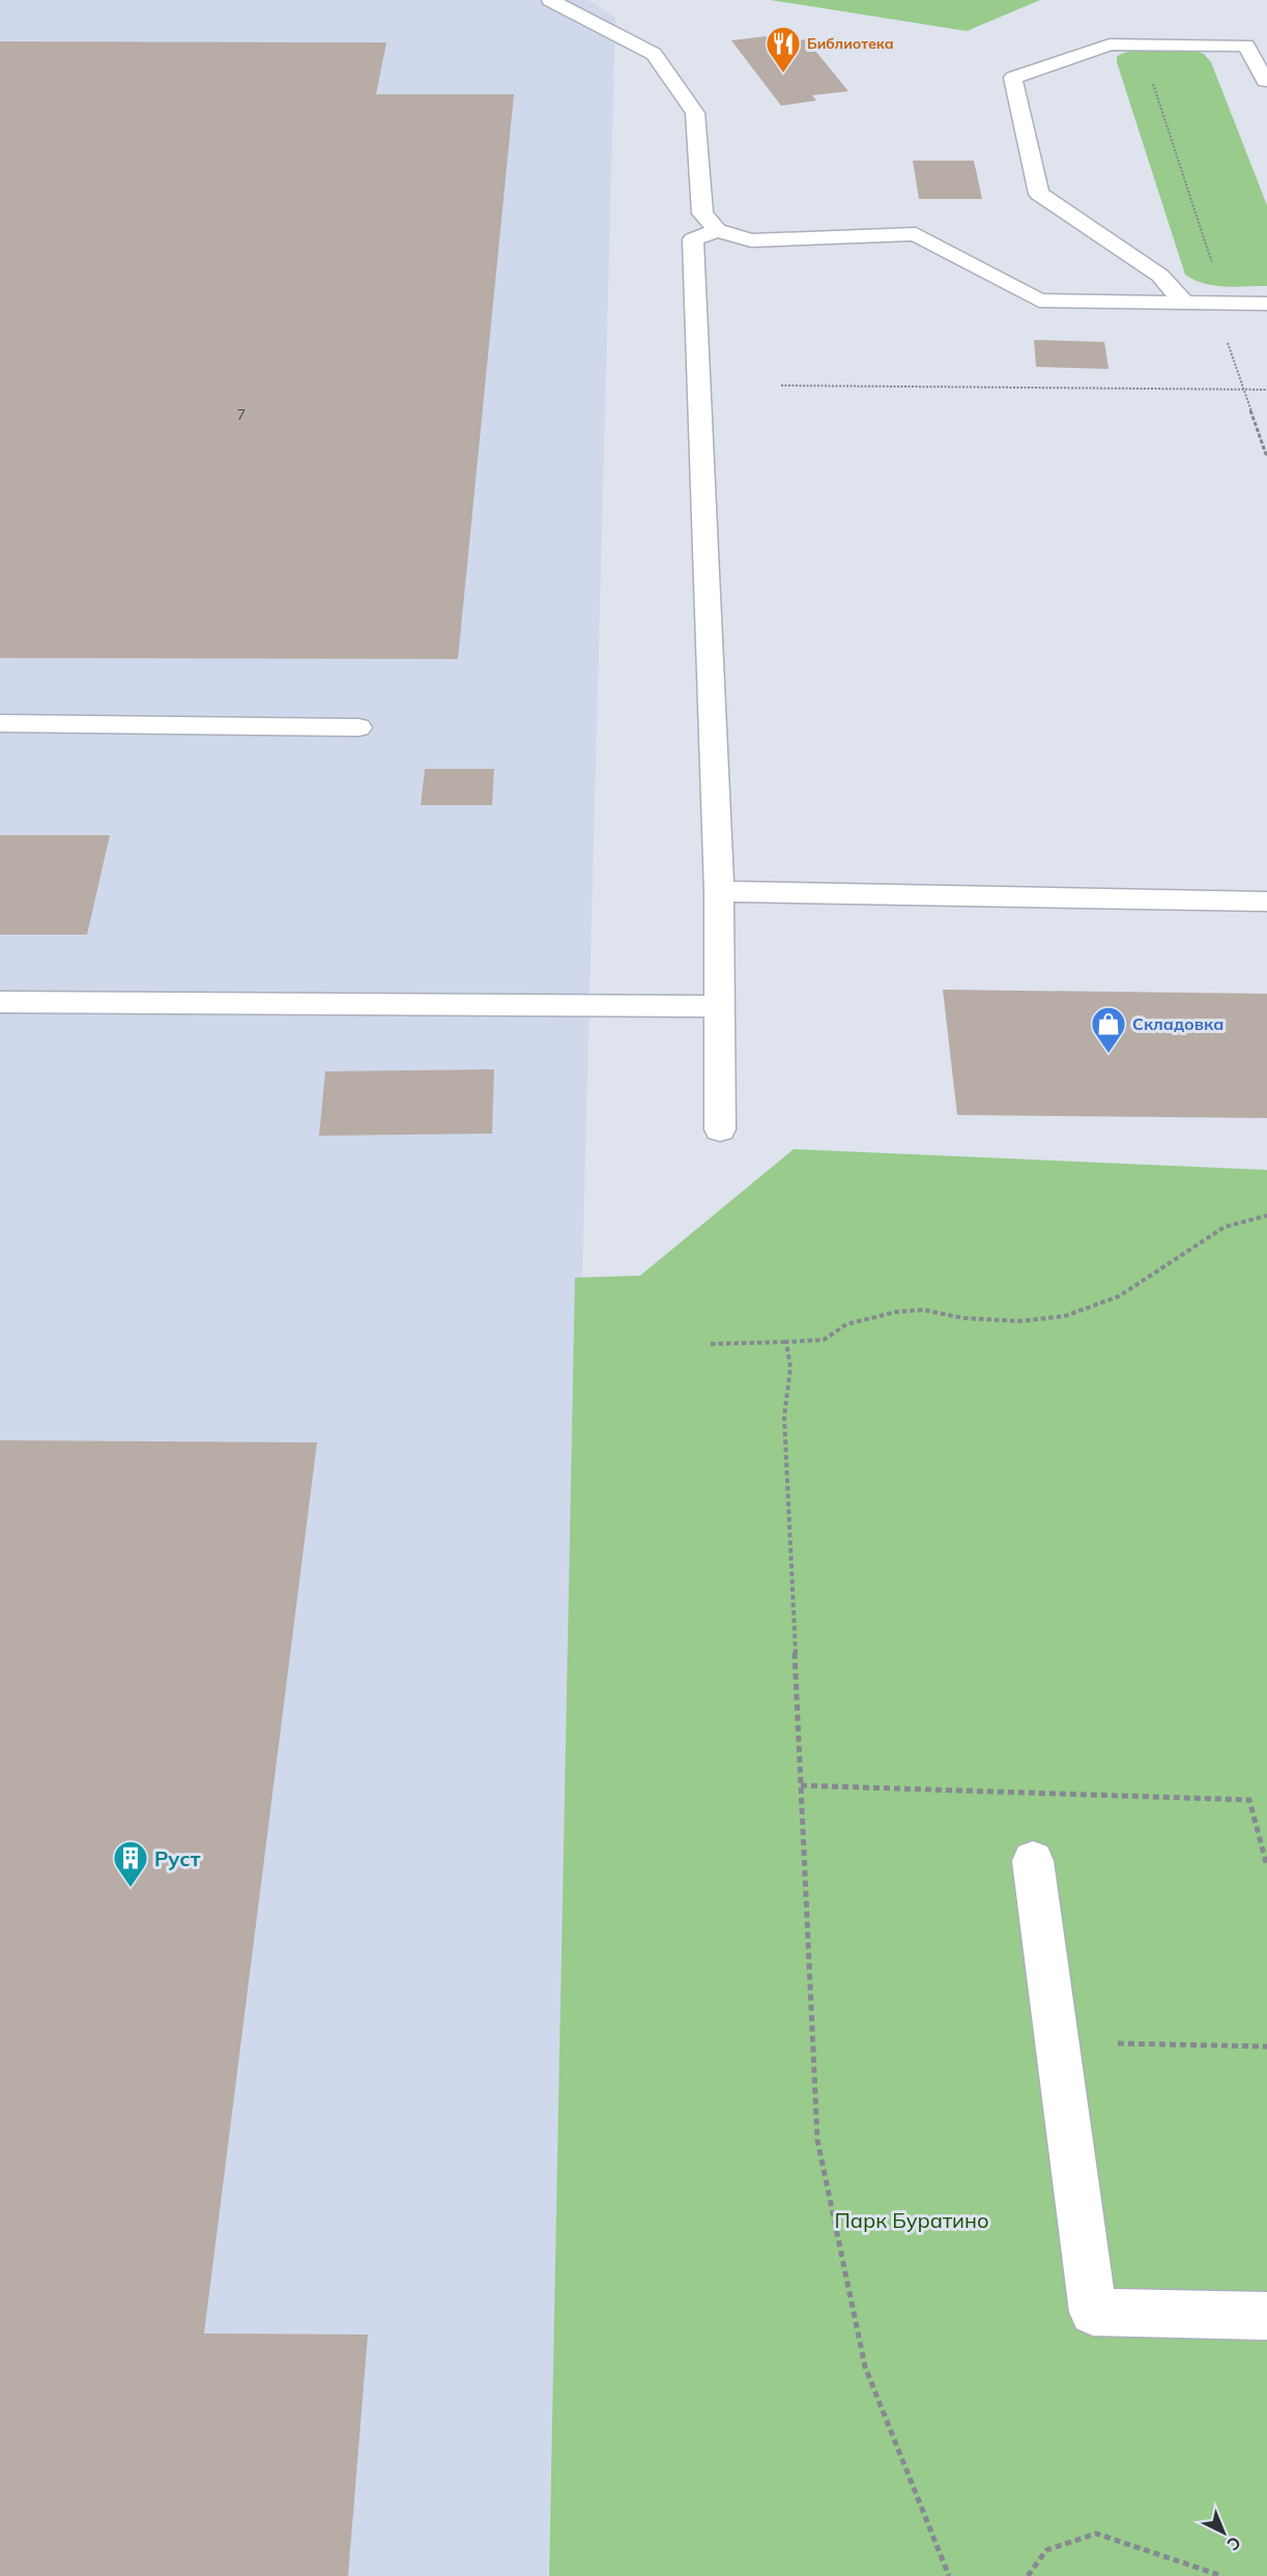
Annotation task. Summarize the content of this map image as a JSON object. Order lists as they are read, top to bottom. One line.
{"parks":["Парк Буратино"],"places":{"restaurant":["Библиотека"],"shop":["Складовка"],"building":["Руст"]},"house_numbers":["7"],"north":"bottom right"}
